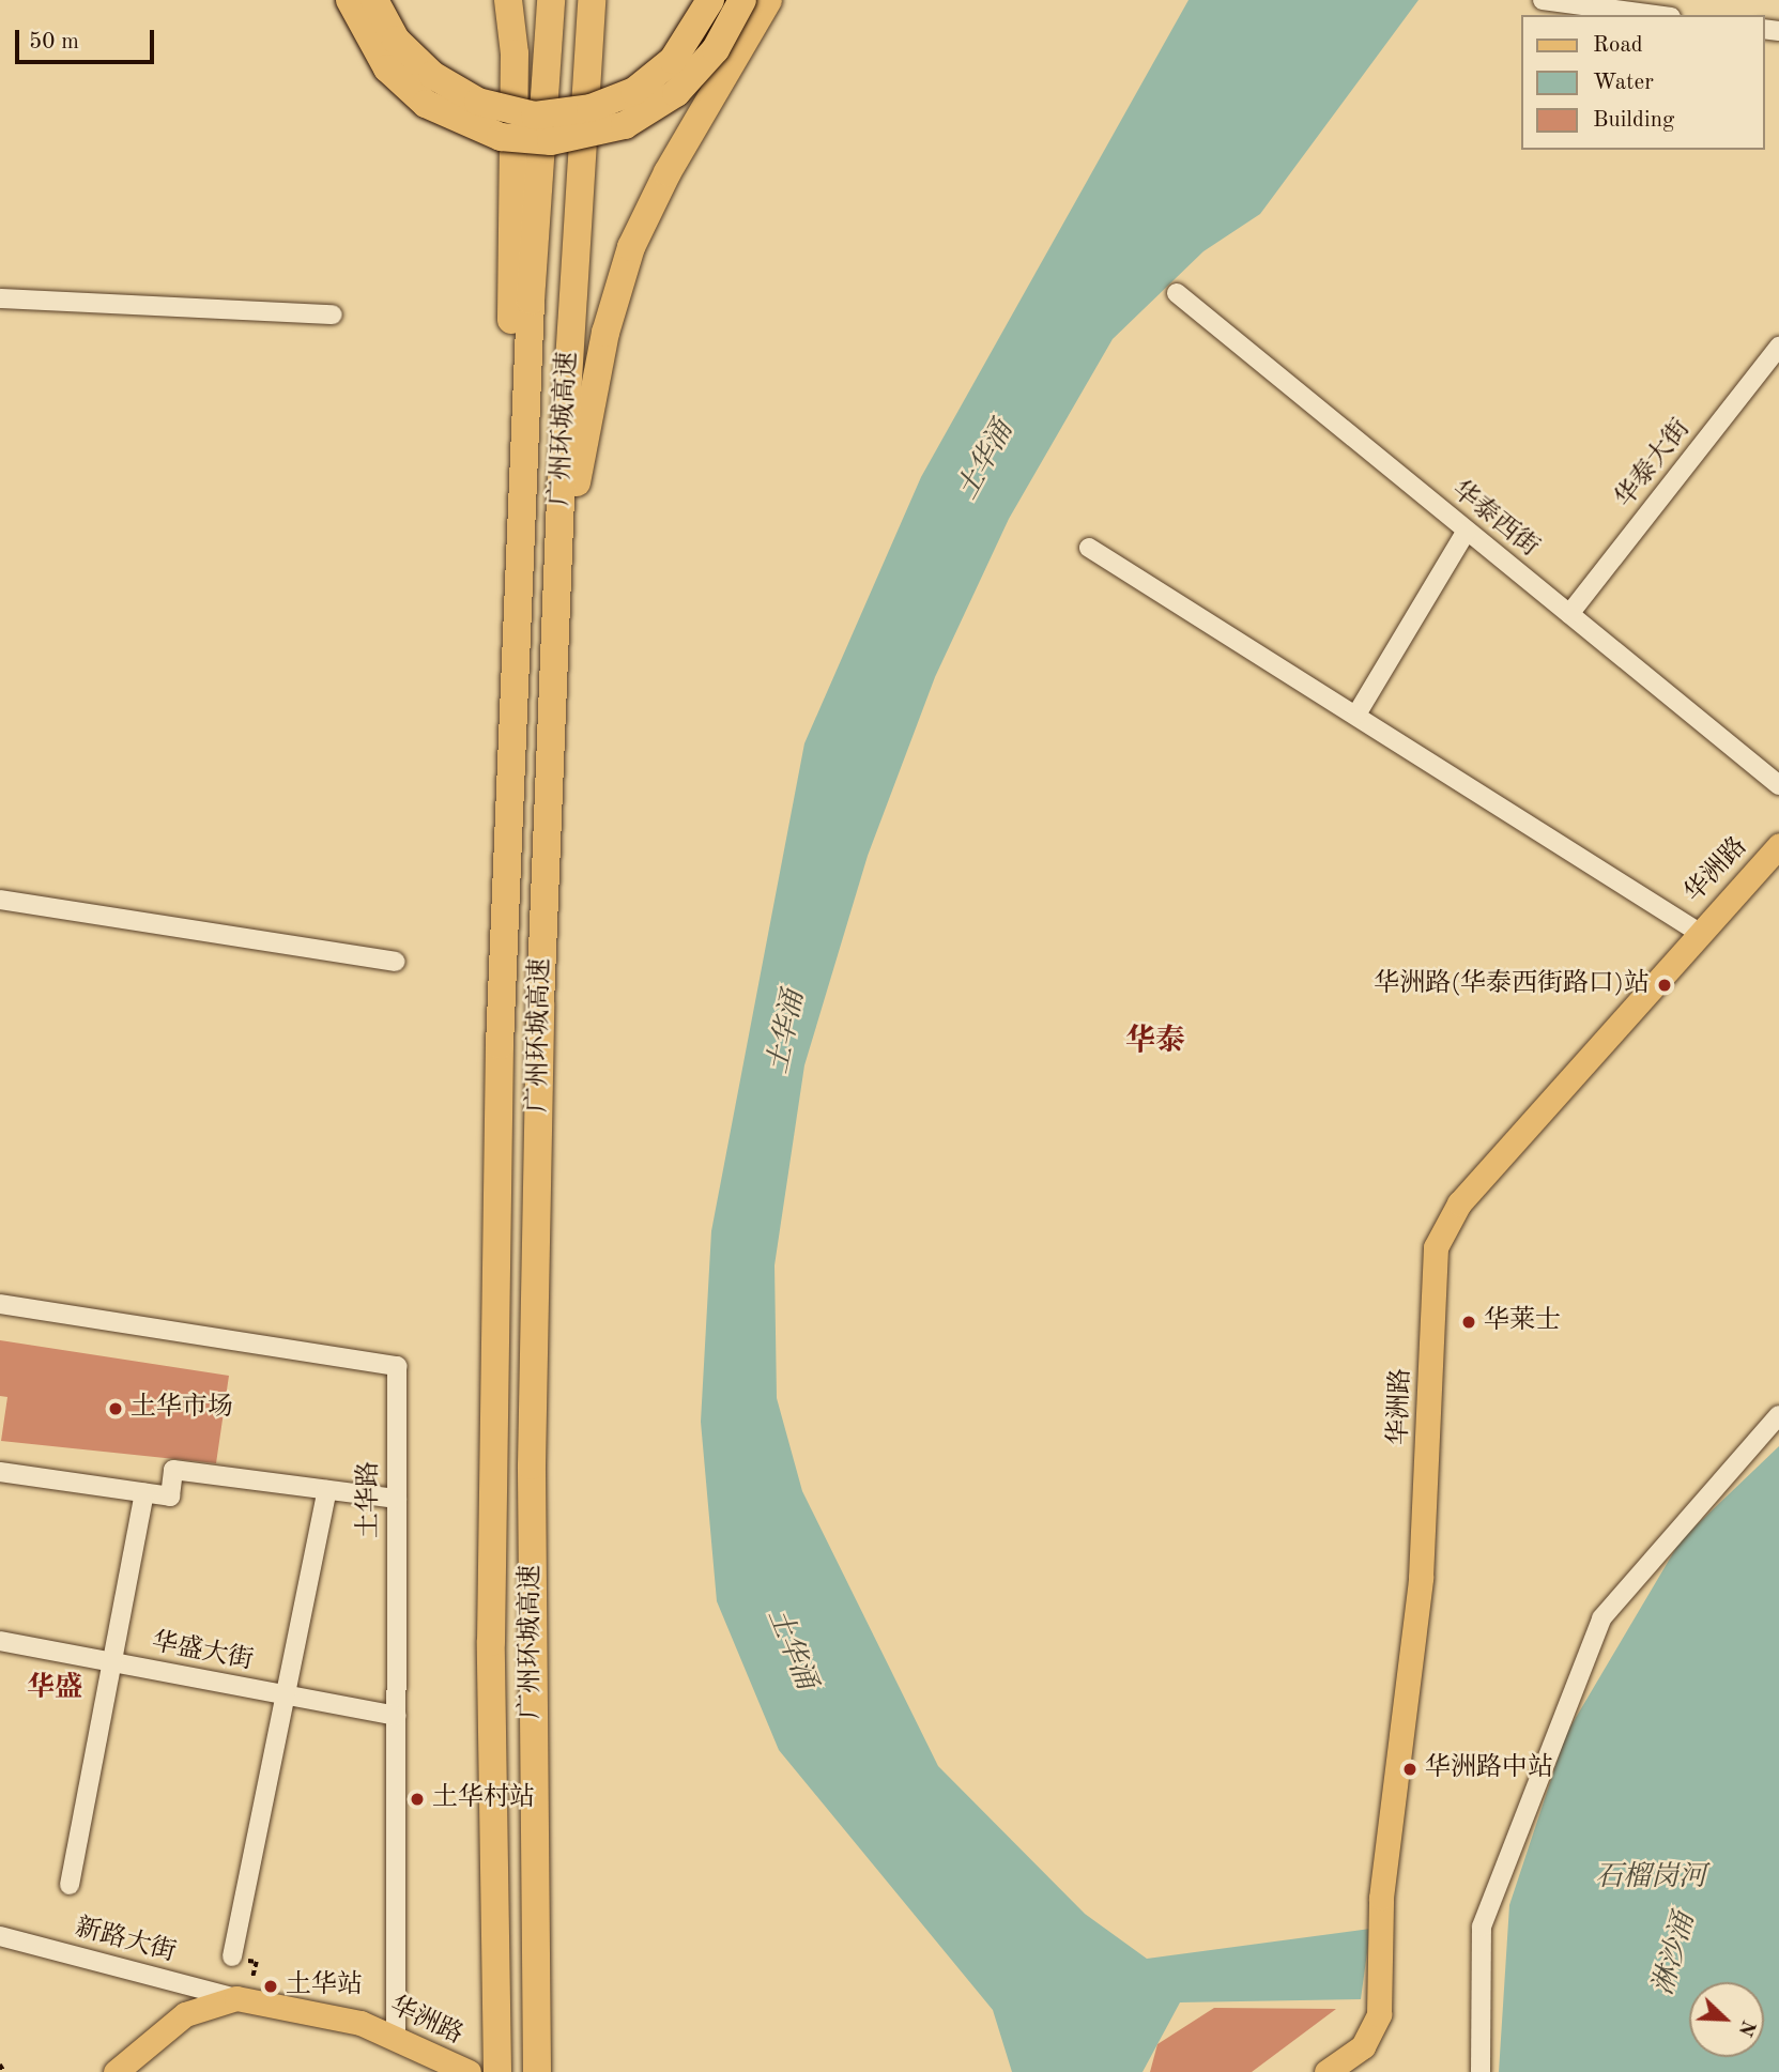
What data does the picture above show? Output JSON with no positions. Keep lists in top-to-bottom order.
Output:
{
  "streets": {
    "highway": ["广州环城高速"],
    "main road": ["华洲路"],
    "street": [
      "华泰大街",
      "华泰西街",
      "土华路",
      "华盛大街",
      "新路大街"
    ]
  },
  "crossings": [
    ["华泰大街", "华泰西街"],
    ["华洲路", "土华路"],
    ["华洲路", "新路大街"],
    ["土华路", "华盛大街"]
  ],
  "districts": ["华泰", "华盛"],
  "water": ["土华涌", "石榴岗河", "淋沙涌"],
  "places": [
    "华洲路(华泰西街路口)站",
    "华莱士",
    "土华市场",
    "华洲路中站",
    "土华村站",
    "土华站"
  ],
  "legend": ["Road", "Water", "Building"],
  "scale_bar": "50 m",
  "north": "bottom right"
}
